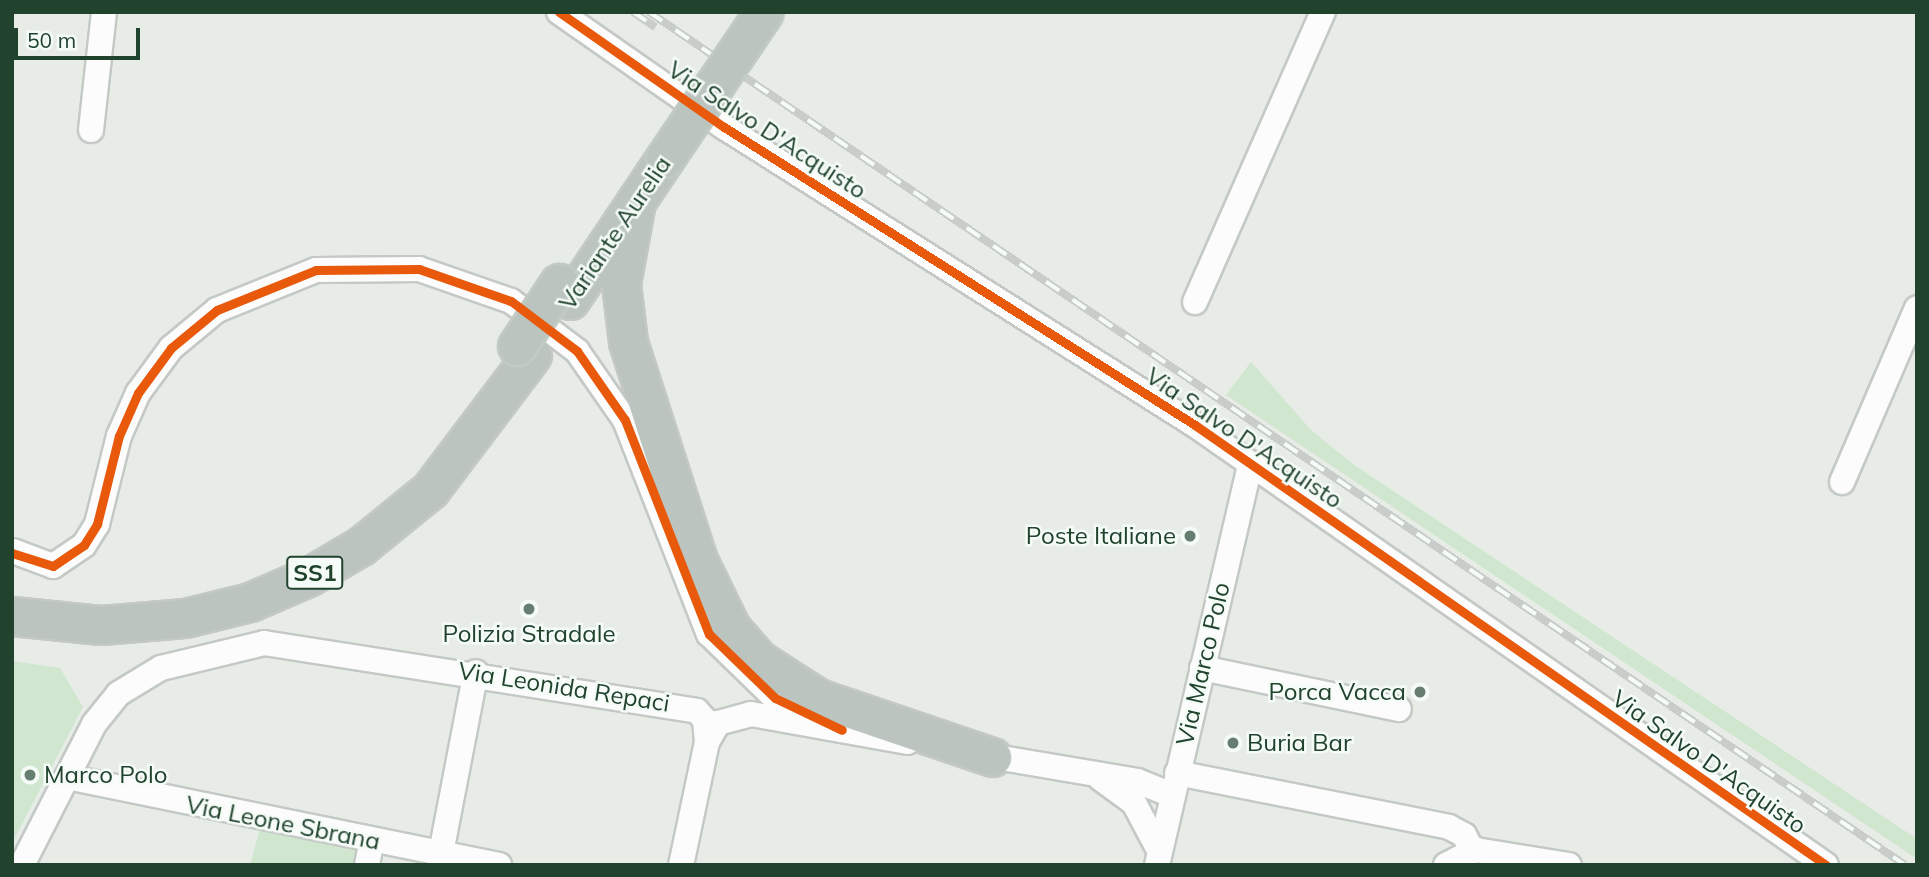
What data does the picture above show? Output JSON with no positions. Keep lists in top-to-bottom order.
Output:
{
  "streets": {
    "highway": ["Variante Aurelia", "SS1"],
    "street": [
      "Via Salvo D'Acquisto",
      "Via Marco Polo",
      "Via Leonida Repaci",
      "Via Leone Sbrana"
    ]
  },
  "crossings": [
    ["Via Salvo D'Acquisto", "Via Marco Polo"],
    ["Via Leonida Repaci", "Via Leone Sbrana"]
  ],
  "places": [
    "Poste Italiane",
    "Polizia Stradale",
    "Porca Vacca",
    "Buria Bar",
    "Marco Polo"
  ],
  "scale_bar": "50 m"
}
